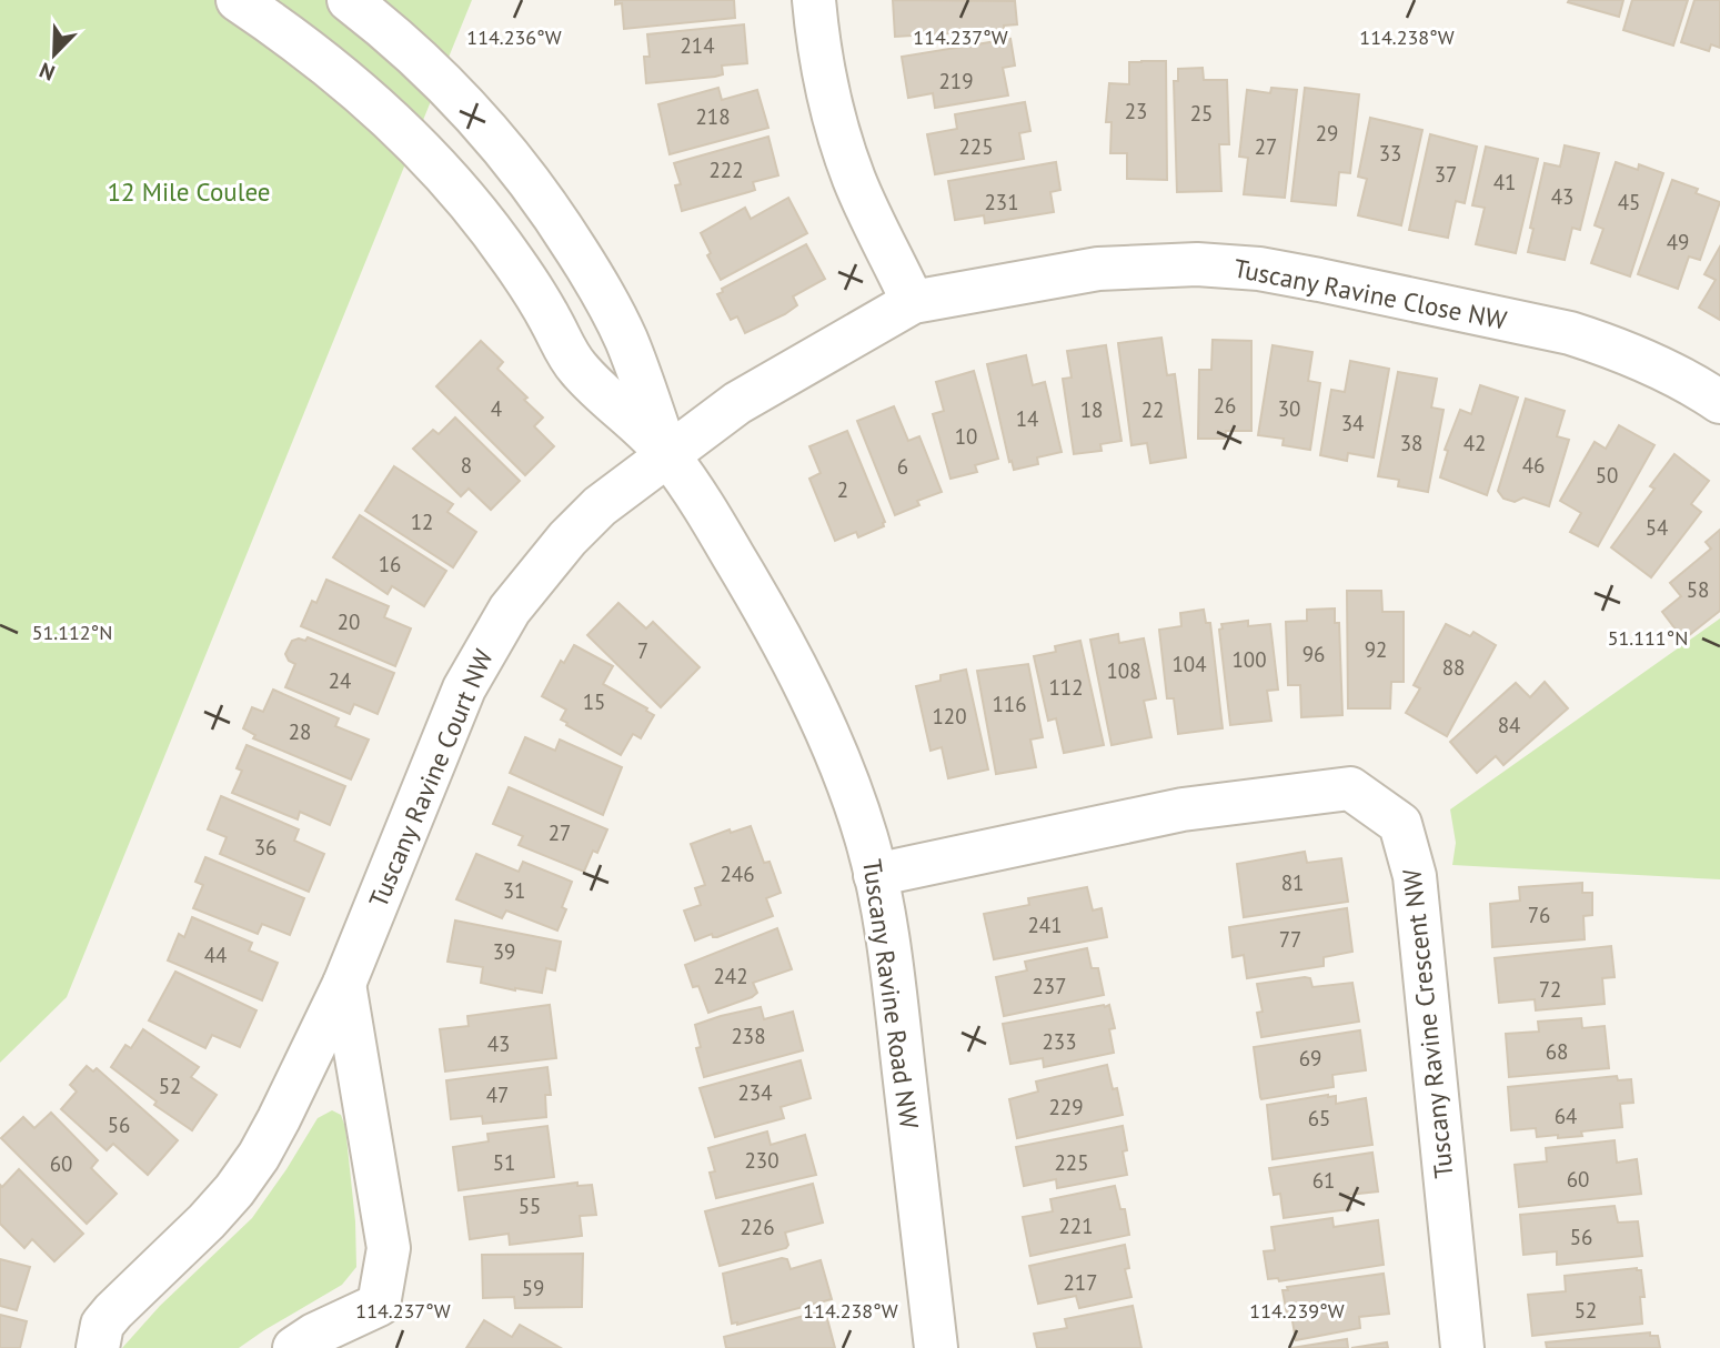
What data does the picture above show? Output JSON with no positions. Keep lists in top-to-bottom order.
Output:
{
  "streets": {
    "street": [
      "Tuscany Ravine Close NW",
      "Tuscany Ravine Court NW",
      "Tuscany Ravine Road NW",
      "Tuscany Ravine Crescent NW"
    ]
  },
  "crossings": [
    ["Tuscany Ravine Close NW", "Tuscany Ravine Court NW"],
    ["Tuscany Ravine Close NW", "Tuscany Ravine Road NW"],
    ["Tuscany Ravine Court NW", "Tuscany Ravine Road NW"],
    ["Tuscany Ravine Road NW", "Tuscany Ravine Crescent NW"]
  ],
  "parks": ["12 Mile Coulee"],
  "house_numbers": [
    "214",
    "219",
    "23",
    "25",
    "218",
    "29",
    "225",
    "27",
    "33",
    "222",
    "37",
    "41",
    "43",
    "231",
    "45",
    "49",
    "26",
    "4",
    "30",
    "18",
    "22",
    "14",
    "34",
    "10",
    "38",
    "42",
    "8",
    "46",
    "6",
    "50",
    "2",
    "12",
    "54",
    "16",
    "58",
    "20",
    "92",
    "7",
    "96",
    "100",
    "104",
    "88",
    "108",
    "24",
    "112",
    "15",
    "116",
    "120",
    "84",
    "28",
    "27",
    "36",
    "246",
    "81",
    "31",
    "76",
    "241",
    "77",
    "39",
    "44",
    "242",
    "237",
    "72",
    "238",
    "233",
    "43",
    "68",
    "69",
    "52",
    "234",
    "47",
    "229",
    "64",
    "65",
    "56",
    "230",
    "51",
    "225",
    "60",
    "60",
    "61",
    "55",
    "221",
    "226",
    "56",
    "217",
    "59",
    "52"
  ],
  "north": "bottom left",
  "coordinates": [
    "114.236°W",
    "114.237°W",
    "114.238°W",
    "51.112°N",
    "51.111°N",
    "114.239°W"
  ]
}
